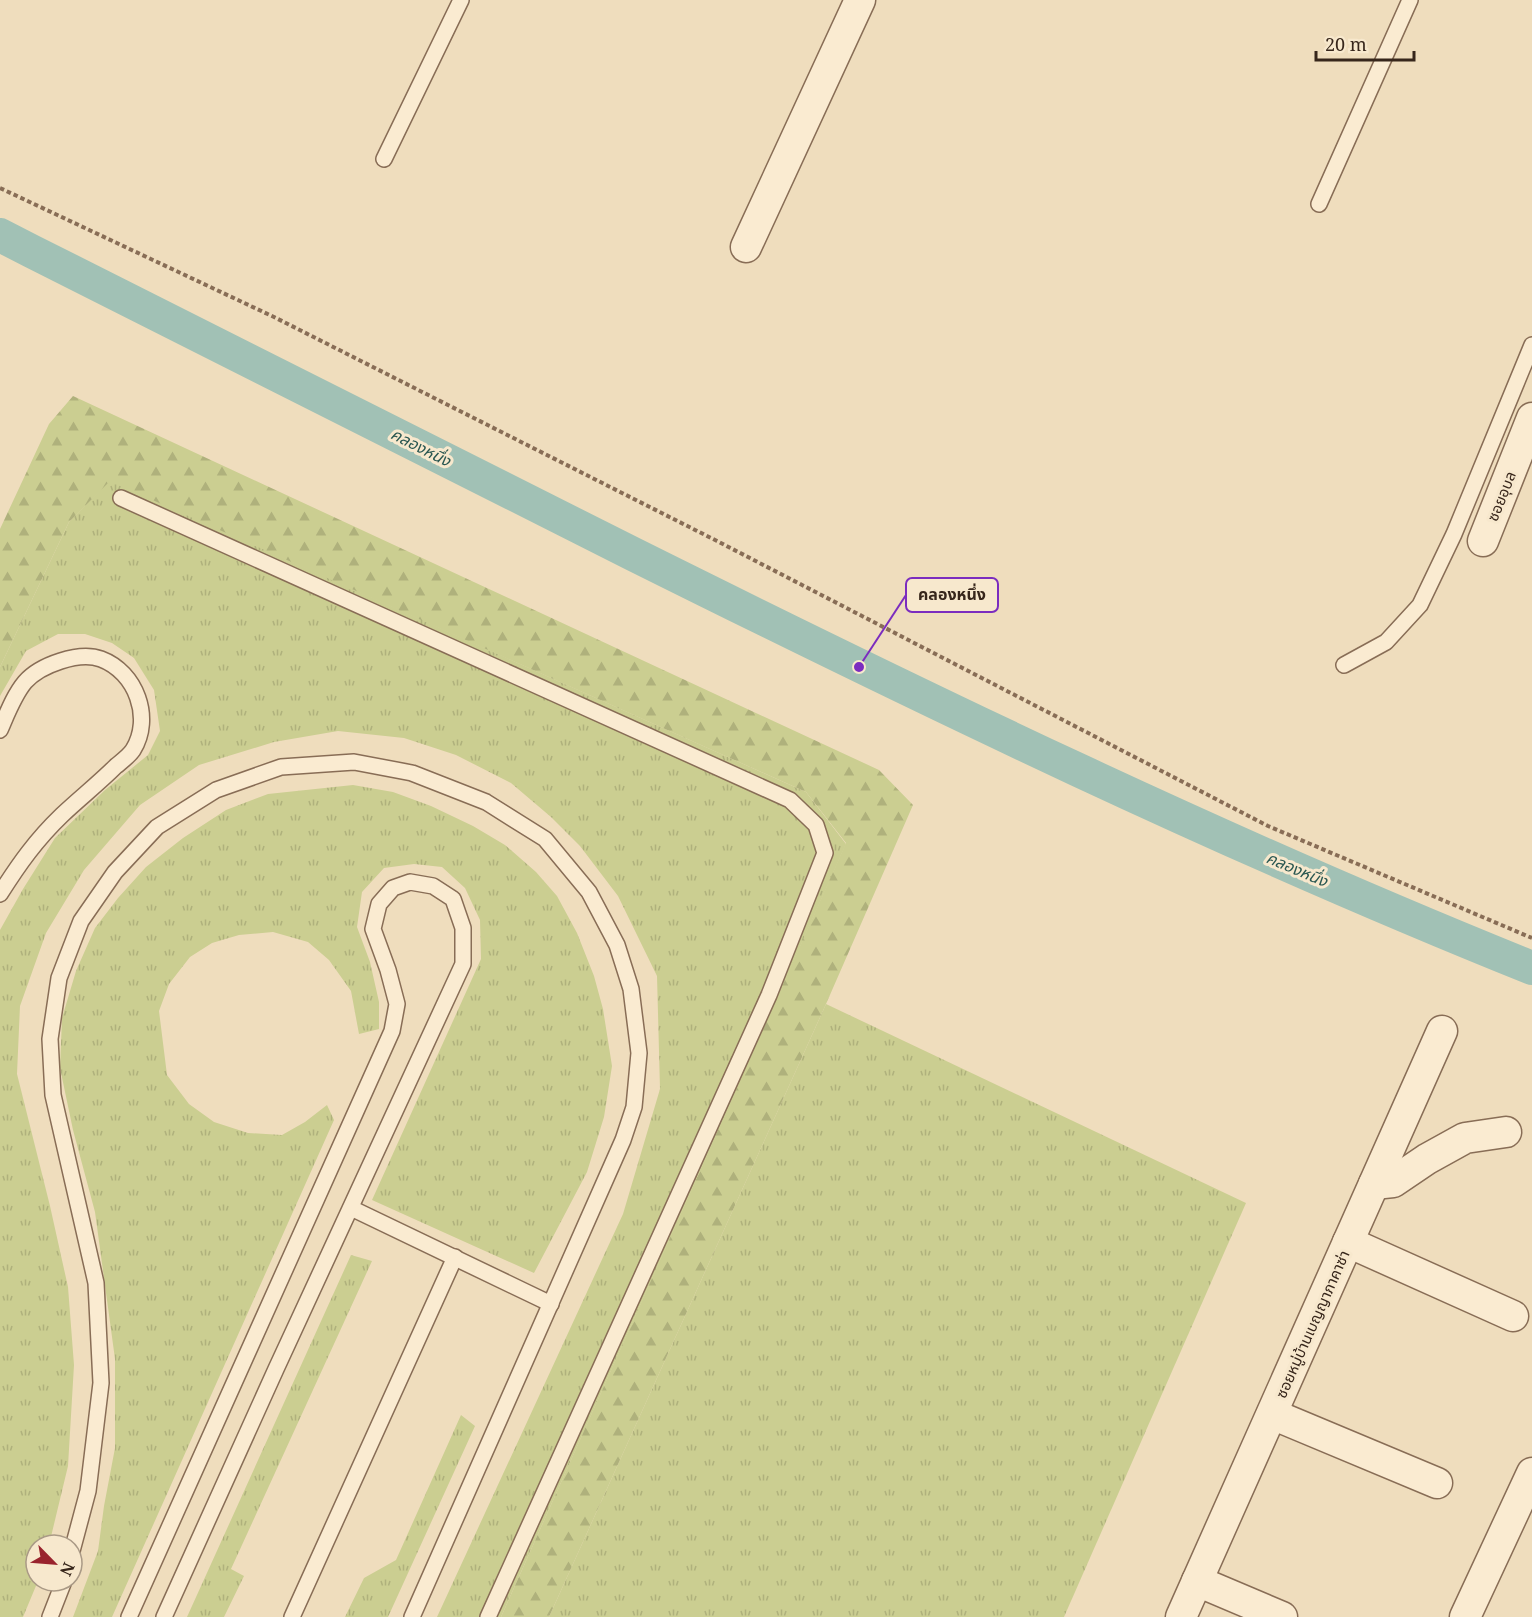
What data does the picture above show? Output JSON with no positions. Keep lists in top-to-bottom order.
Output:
{
  "streets": {
    "street": ["ซอยอุบล", "ซอยหมู่บ้านเบญญาภาคาซ่า"]
  },
  "water": ["คลองหนึ่ง"],
  "places": ["คลองหนึ่ง"],
  "scale_bar": "20 m",
  "north": "bottom right"
}
